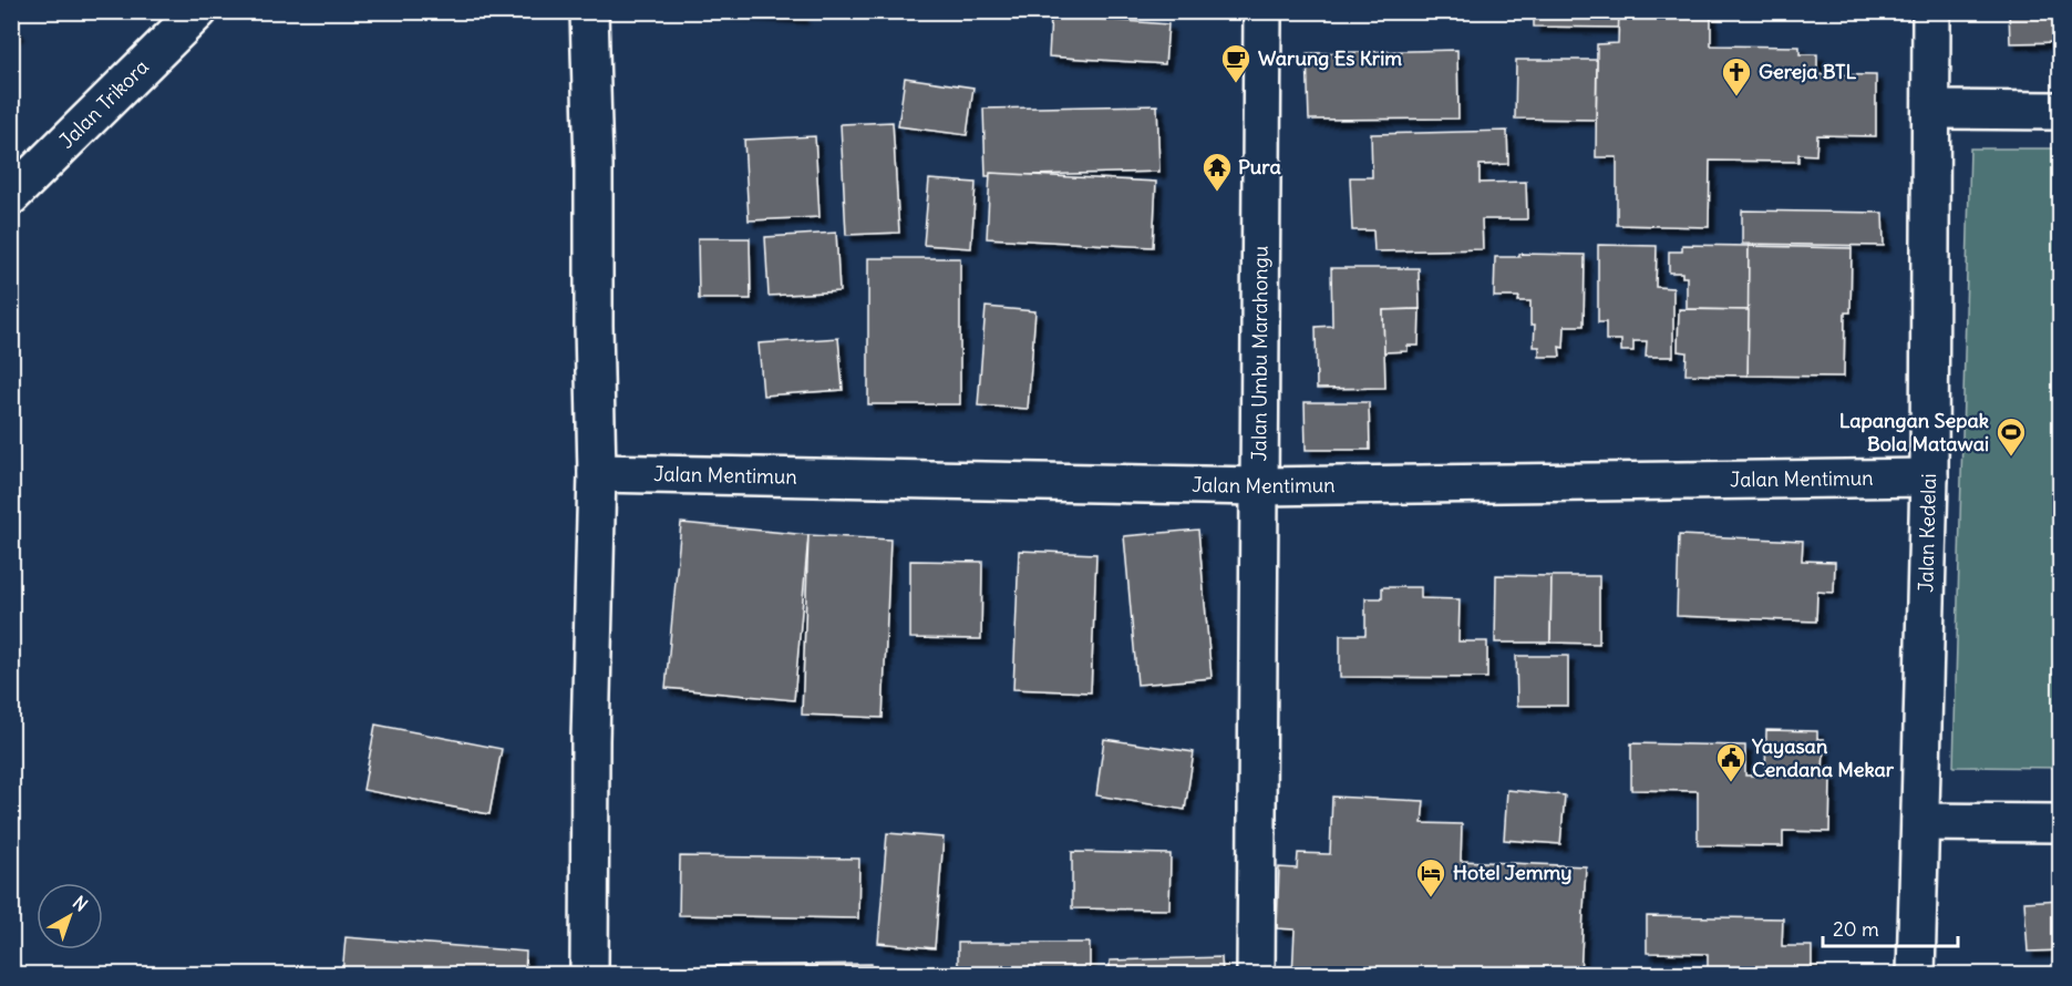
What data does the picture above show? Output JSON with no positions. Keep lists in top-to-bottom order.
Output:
{
  "streets": {
    "street": [
      "Jalan Trikora",
      "Jalan Umbu Marahongu",
      "Jalan Mentimun",
      "Jalan Kedelai"
    ]
  },
  "crossings": [
    ["Jalan Umbu Marahongu", "Jalan Mentimun"],
    ["Jalan Mentimun", "Jalan Kedelai"]
  ],
  "places": {
    "cafe": ["Warung Es Krim"],
    "church": ["Gereja BTL"],
    "temple": ["Pura"],
    "sports": ["Lapangan Sepak Bola Matawai"],
    "public building": ["Yayasan Cendana Mekar"],
    "hotel": ["Hotel Jemmy"]
  },
  "scale_bar": "20 m",
  "north": "top right"
}
